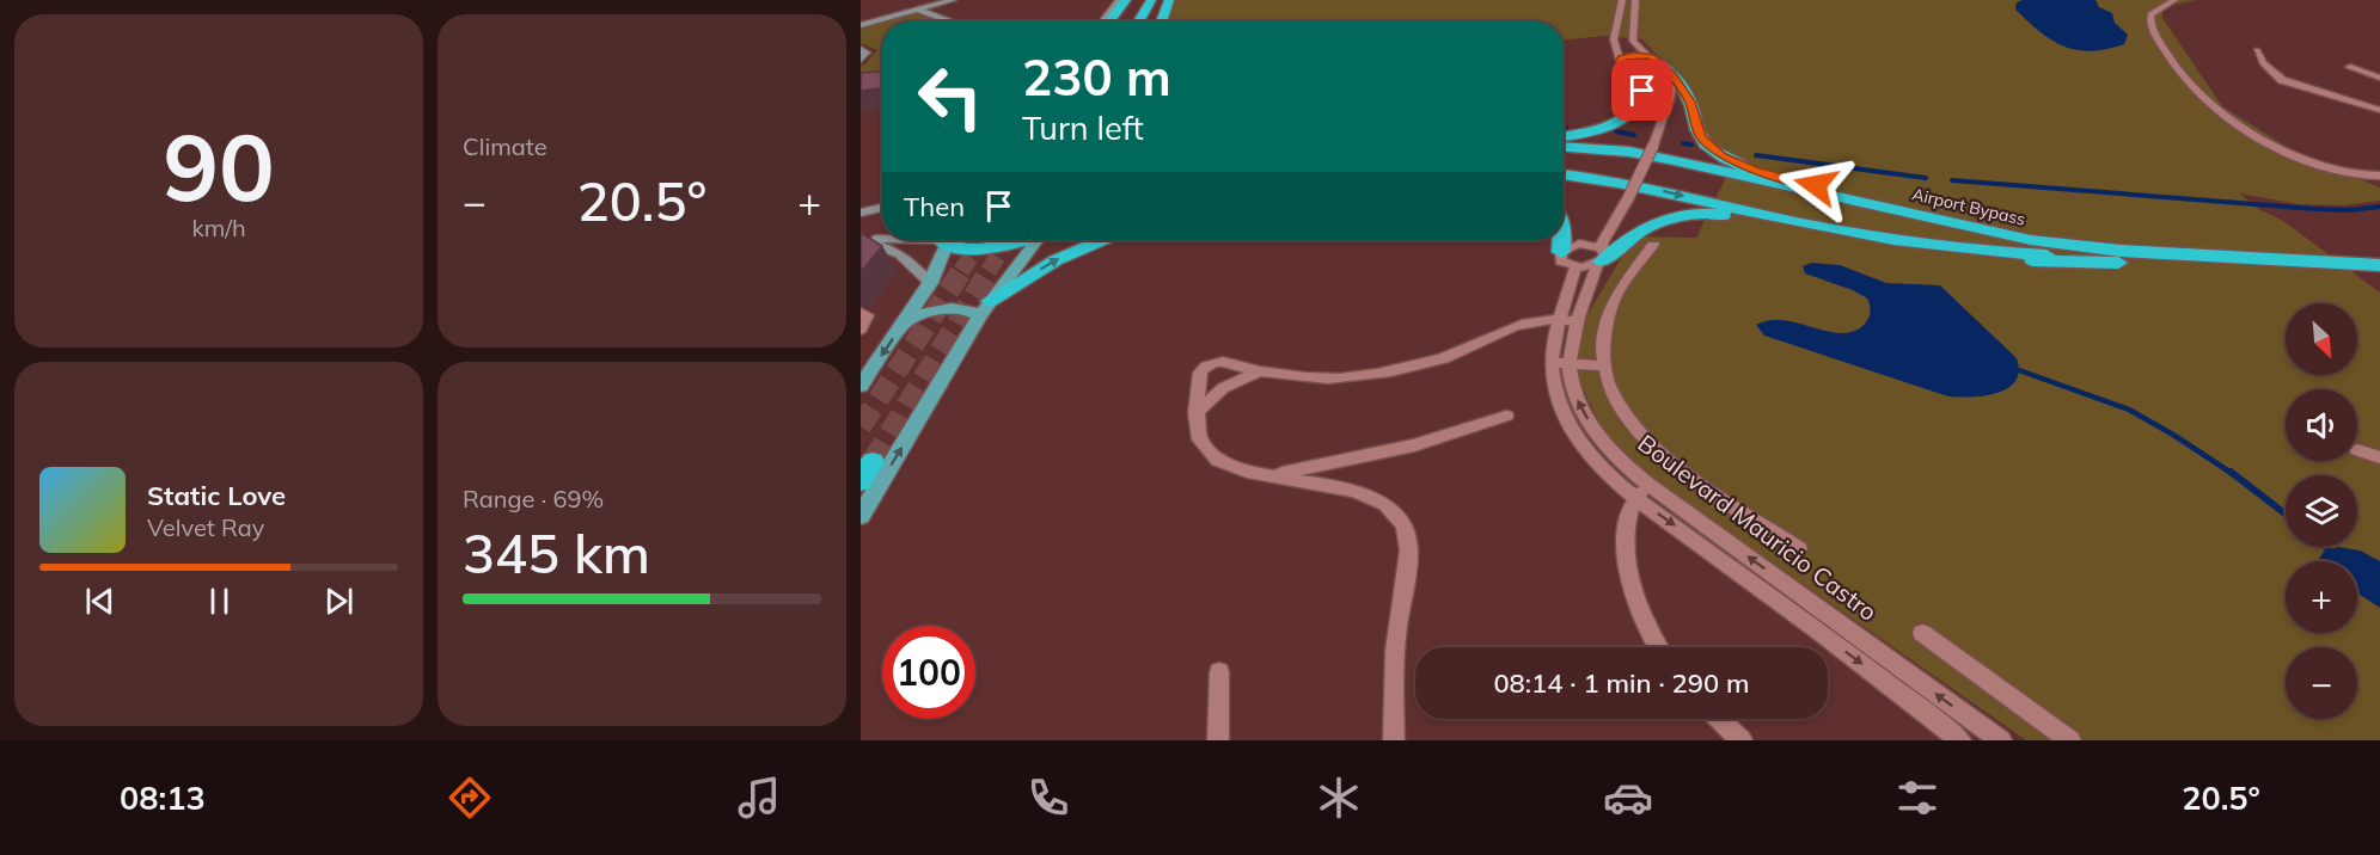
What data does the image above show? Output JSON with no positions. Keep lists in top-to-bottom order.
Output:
{
  "streets": {
    "highway": ["Airport Bypass"],
    "street": ["Boulevard Mauricio Castro"]
  },
  "north": "bottom right",
  "page": {
    "tile": [
      ["90", "km/h"],
      "Climate",
      ["Range · 69%", "345 km"]
    ],
    "turn": ["230 m", "Turn left"],
    "heat": ["−", "20.5°", "+"],
    "then": "Then",
    "map_buttons": ["+", "−"],
    "song": ["Static Love", "Velvet Ray"],
    "limit": "100",
    "trip": "08:14 · 1 min · 290 m",
    "tabs": ["08:13", "20.5°"]
  }
}
